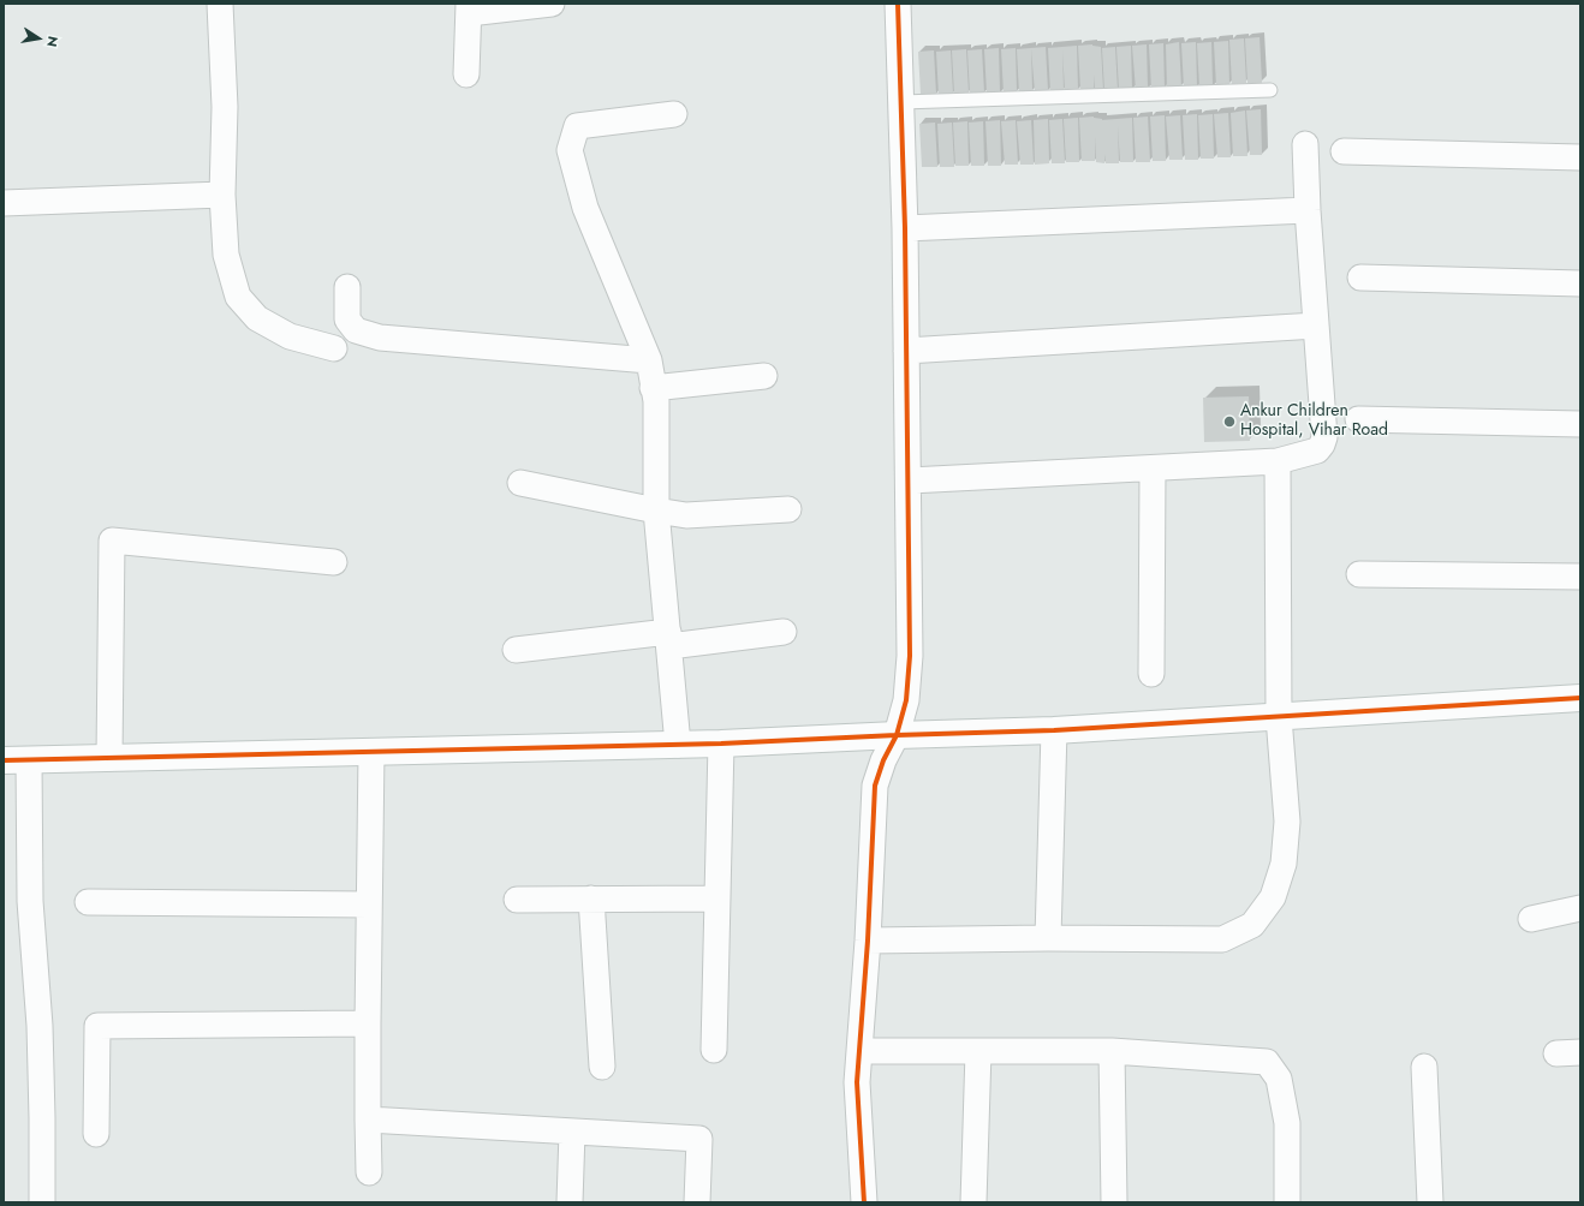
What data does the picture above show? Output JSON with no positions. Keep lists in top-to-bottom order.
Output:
{
  "places": ["Ankur Children Hospital, Vihar Road"],
  "north": "right"
}
